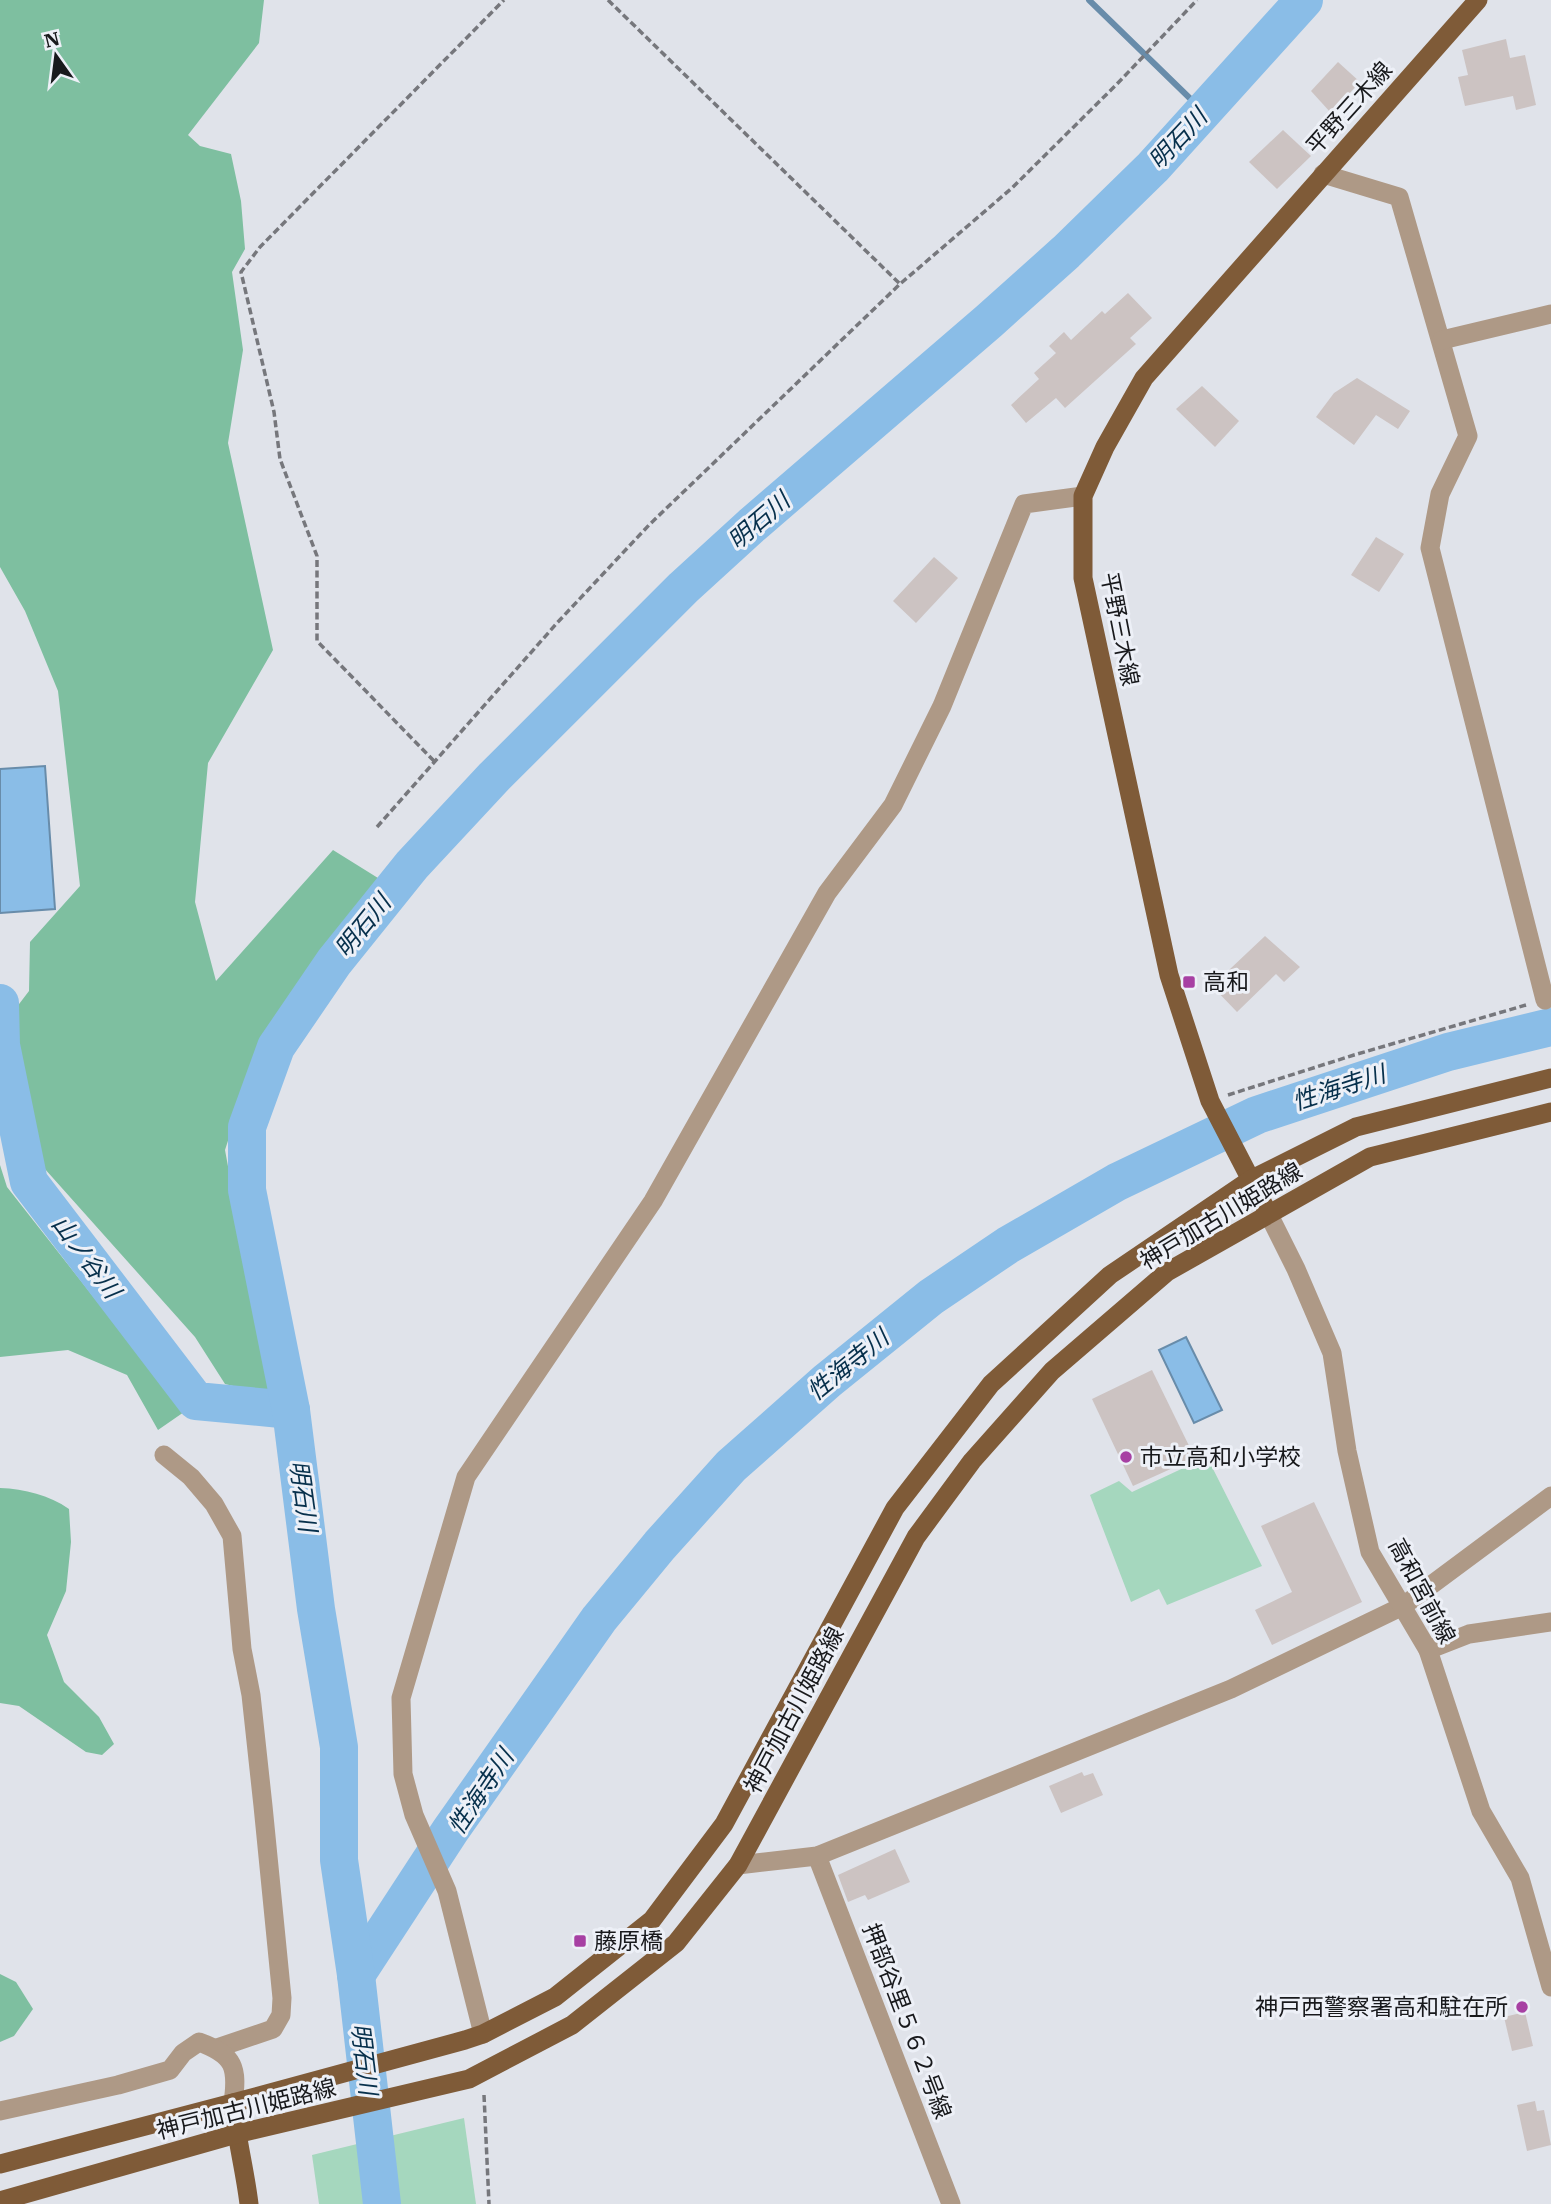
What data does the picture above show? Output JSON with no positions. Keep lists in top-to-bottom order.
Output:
{
  "streets": {
    "main road": ["平野三木線", "神戸加古川姫路線"],
    "street": ["高和宮前線", "押部谷里５６２号線"]
  },
  "crossings": [
    ["平野三木線", "神戸加古川姫路線"],
    ["平野三木線", "高和宮前線"],
    ["神戸加古川姫路線", "高和宮前線"]
  ],
  "water": ["明石川", "性海寺川", "山ノ谷川"],
  "places": {
    "transit": ["高和", "藤原橋"],
    "other": ["市立高和小学校", "神戸西警察署高和駐在所"]
  },
  "north": "top"
}
